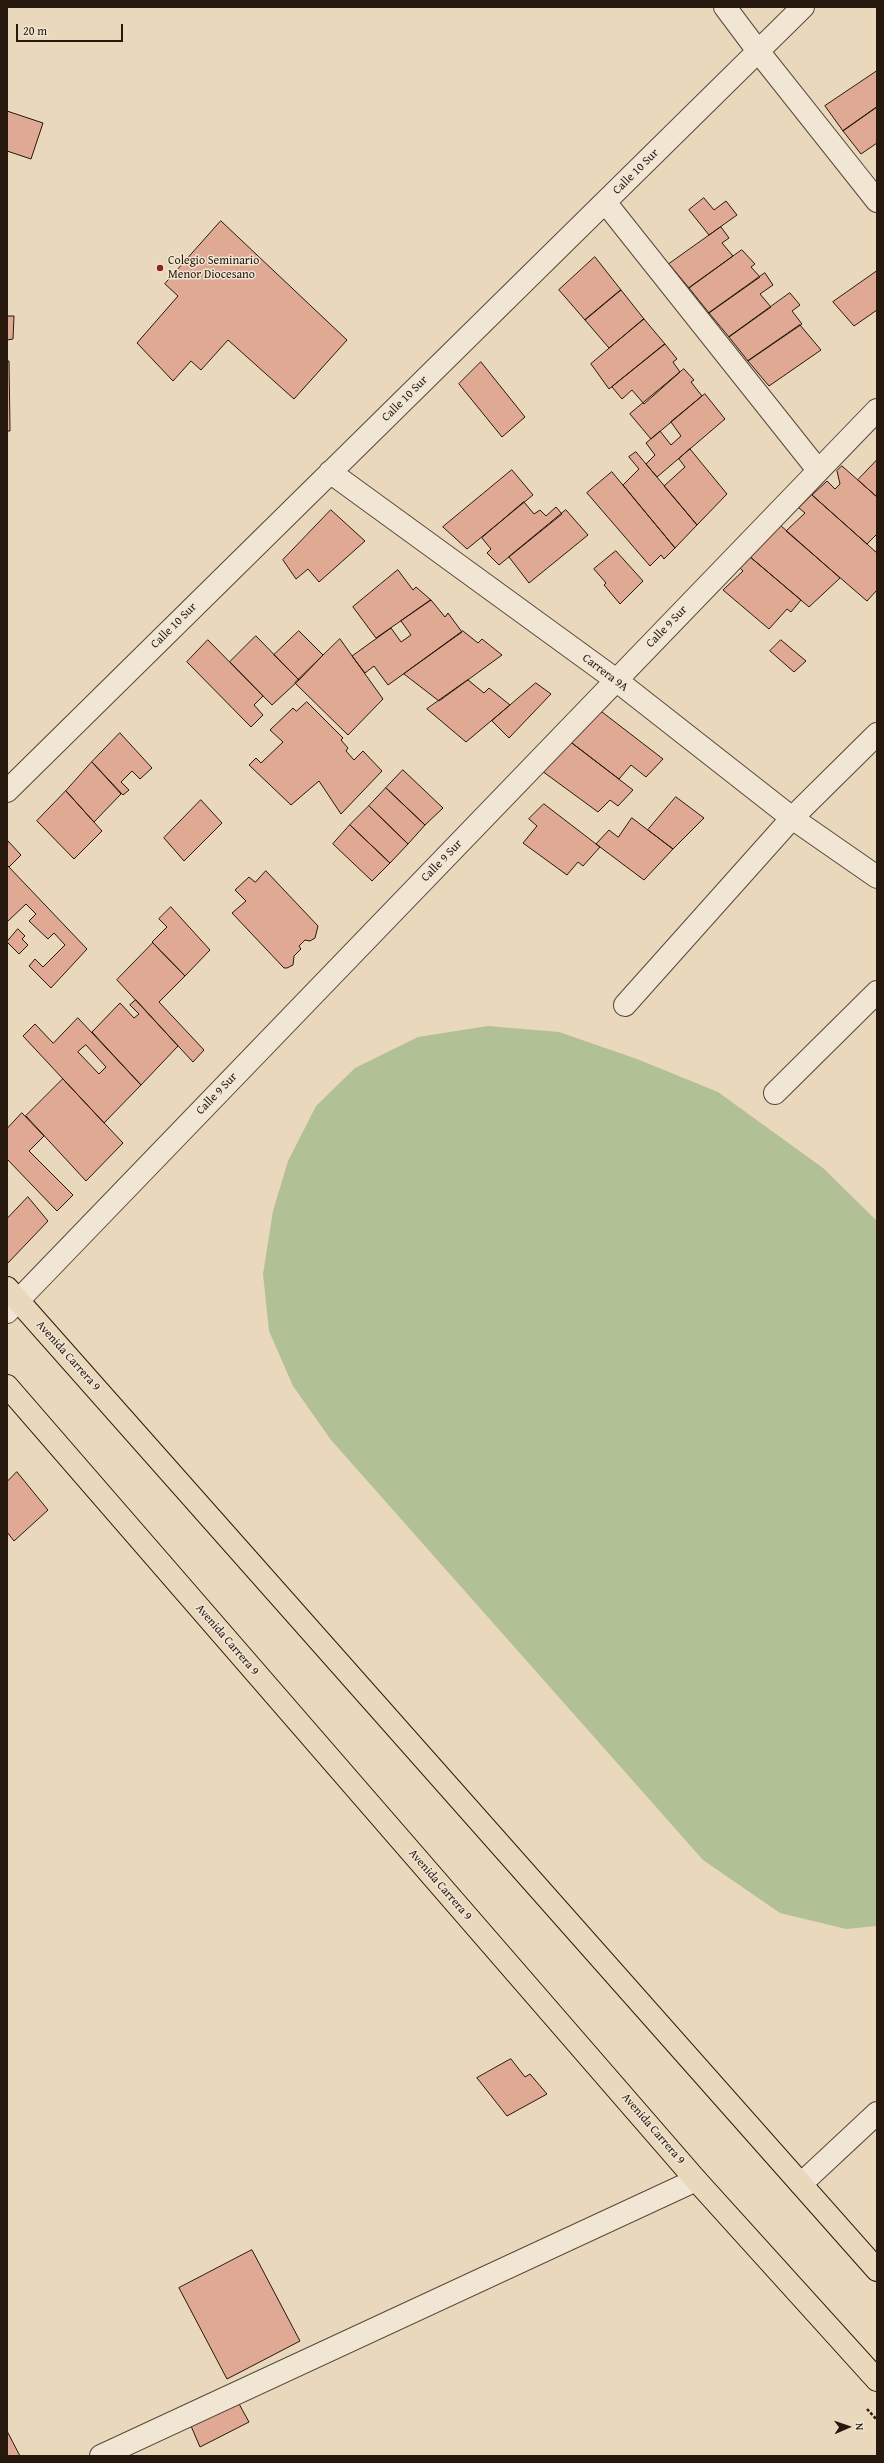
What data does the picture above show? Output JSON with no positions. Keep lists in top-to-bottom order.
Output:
{
  "streets": {
    "main road": ["Avenida Carrera 9"],
    "street": ["Calle 10 Sur", "Calle 9 Sur", "Carrera 9A"]
  },
  "crossings": [
    ["Calle 10 Sur", "Carrera 9A"],
    ["Calle 9 Sur", "Carrera 9A"],
    ["Calle 9 Sur", "Avenida Carrera 9"]
  ],
  "places": ["Colegio Seminario Menor Diocesano"],
  "scale_bar": "20 m",
  "north": "right"
}
